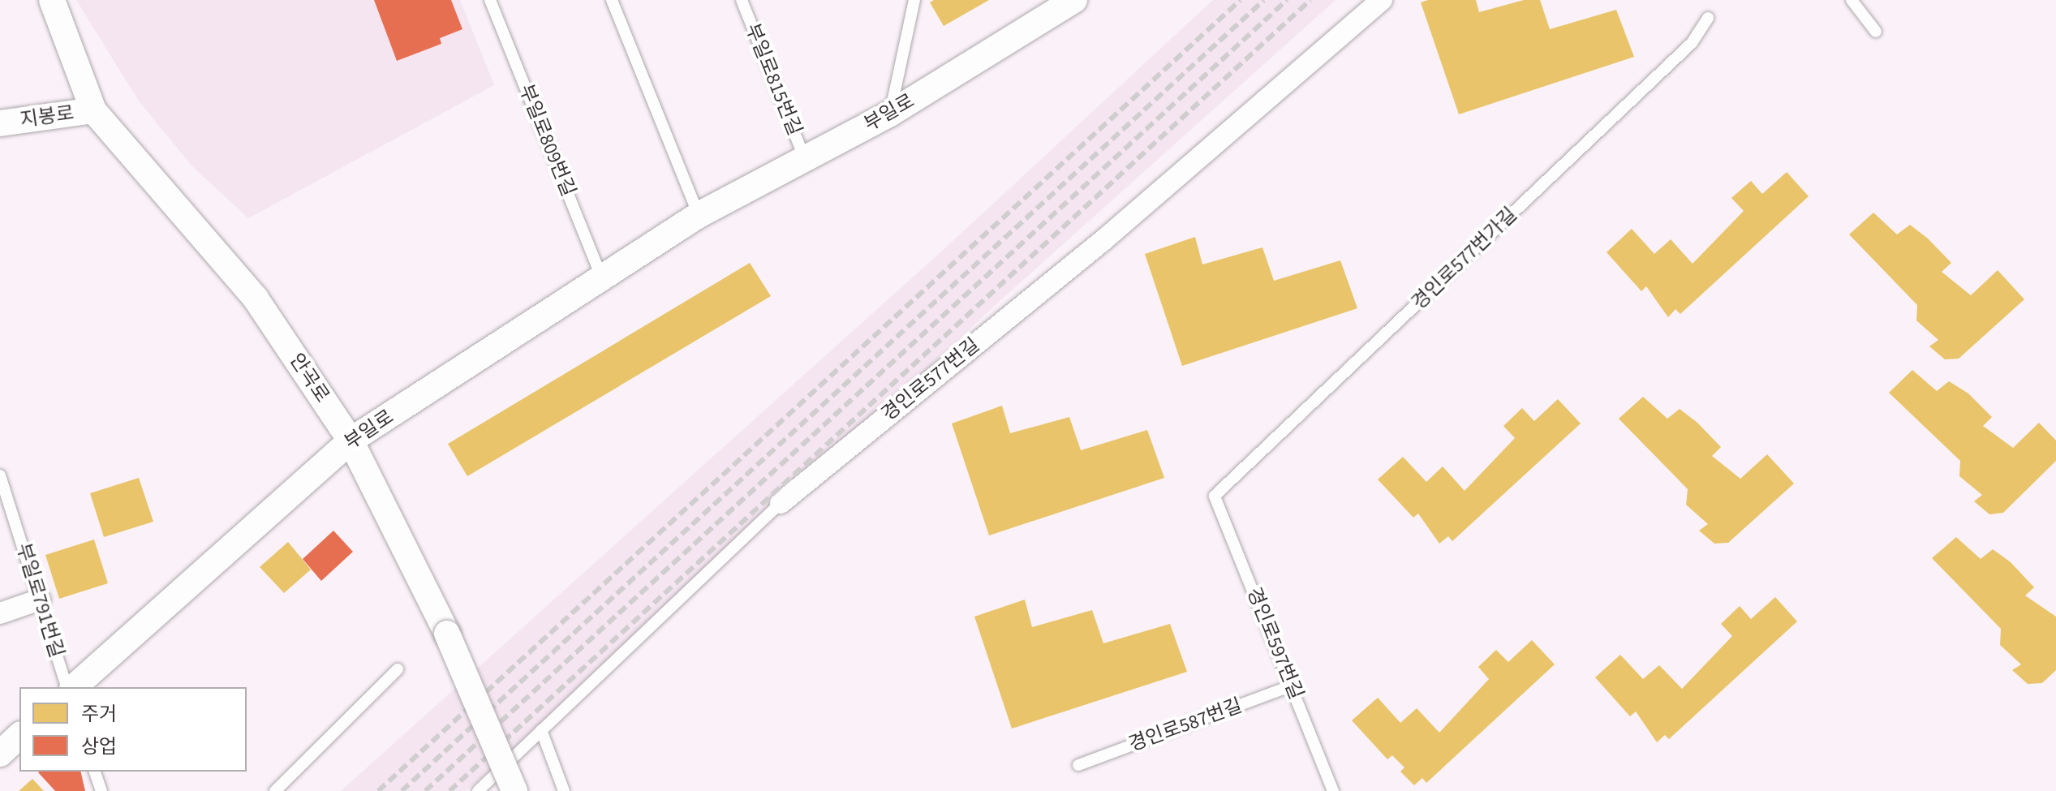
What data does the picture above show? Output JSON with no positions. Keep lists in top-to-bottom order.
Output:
{
  "streets": {
    "street": [
      "부일로",
      "지봉로",
      "안곡로",
      "경인로577번길"
    ],
    "lane": [
      "부일로815번길",
      "부일로809번길",
      "경인로577번가길",
      "부일로791번길",
      "경인로597번길",
      "경인로587번길"
    ]
  },
  "crossings": [
    ["부일로815번길", "부일로"],
    ["부일로", "부일로809번길"],
    ["부일로", "안곡로"],
    ["지봉로", "안곡로"],
    ["경인로577번가길", "경인로597번길"],
    ["경인로597번길", "경인로587번길"]
  ],
  "legend": ["주거", "상업"]
}
